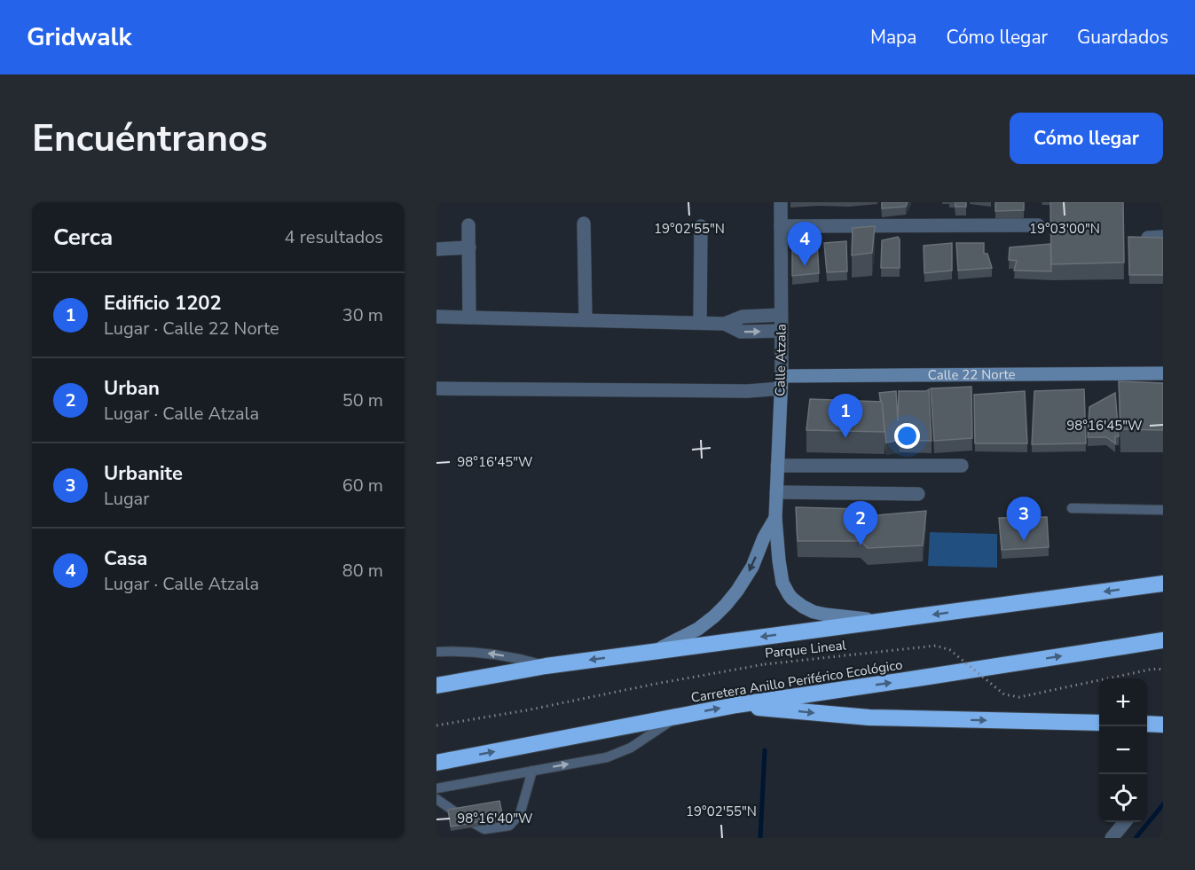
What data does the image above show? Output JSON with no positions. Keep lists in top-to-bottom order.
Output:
{
  "streets": {
    "highway": ["Carretera Anillo Periférico Ecológico"],
    "street": ["Calle Atzala", "Calle 22 Norte"],
    "path": ["Parque Lineal"]
  },
  "crossings": [
    ["Calle Atzala", "Calle 22 Norte"]
  ],
  "page": {
    "header": "Gridwalk",
    "nav": ["Mapa", "Cómo llegar", "Guardados"],
    "buttons": "Cómo llegar",
    "title": "Encuéntranos",
    "heading": ["Cerca", "4 resultados"],
    "pins": [
      "4",
      "1",
      "3",
      "2"
    ],
    "list": [
      {
        "mark": "1",
        "name": "Edificio 1202",
        "note": "Lugar · Calle 22 Norte",
        "value": "30 m"
      },
      {
        "mark": "2",
        "name": "Urban",
        "note": "Lugar · Calle Atzala",
        "value": "50 m"
      },
      {
        "mark": "3",
        "name": "Urbanite",
        "note": "Lugar",
        "value": "60 m"
      },
      {
        "mark": "4",
        "name": "Casa",
        "note": "Lugar · Calle Atzala",
        "value": "80 m"
      }
    ],
    "map_buttons": ["+", "−"]
  },
  "coordinates": [
    "19°02'55\"N",
    "19°03'00\"N",
    "98°16'45\"W",
    "98°16'40\"W"
  ]
}
